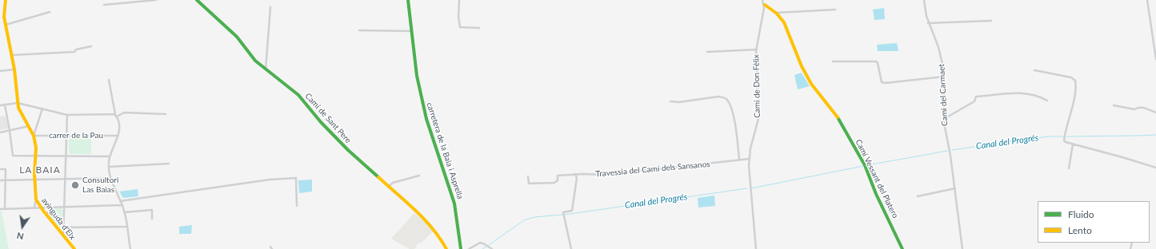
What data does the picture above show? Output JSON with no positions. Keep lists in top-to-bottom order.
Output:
{
  "streets": {
    "street": [
      "Camí de Don Fèlix",
      "Camí del Carmaet",
      "Camí de Sant Pere",
      "carrer de la Pau",
      "carretera de la Baia i Asprella",
      "Travessia del Camí dels Sansanos",
      "Camí Vessant del Platero",
      "avinguda d'Elx"
    ]
  },
  "crossings": [
    ["Camí de Don Fèlix", "Travessia del Camí dels Sansanos"],
    ["Camí de Don Fèlix", "Camí Vessant del Platero"],
    ["carrer de la Pau", "avinguda d'Elx"]
  ],
  "districts": ["LA BAIA"],
  "water": ["Canal del Progrés"],
  "places": ["Consultori Las Baias"],
  "legend": ["Fluido", "Lento"],
  "north": "bottom"
}
